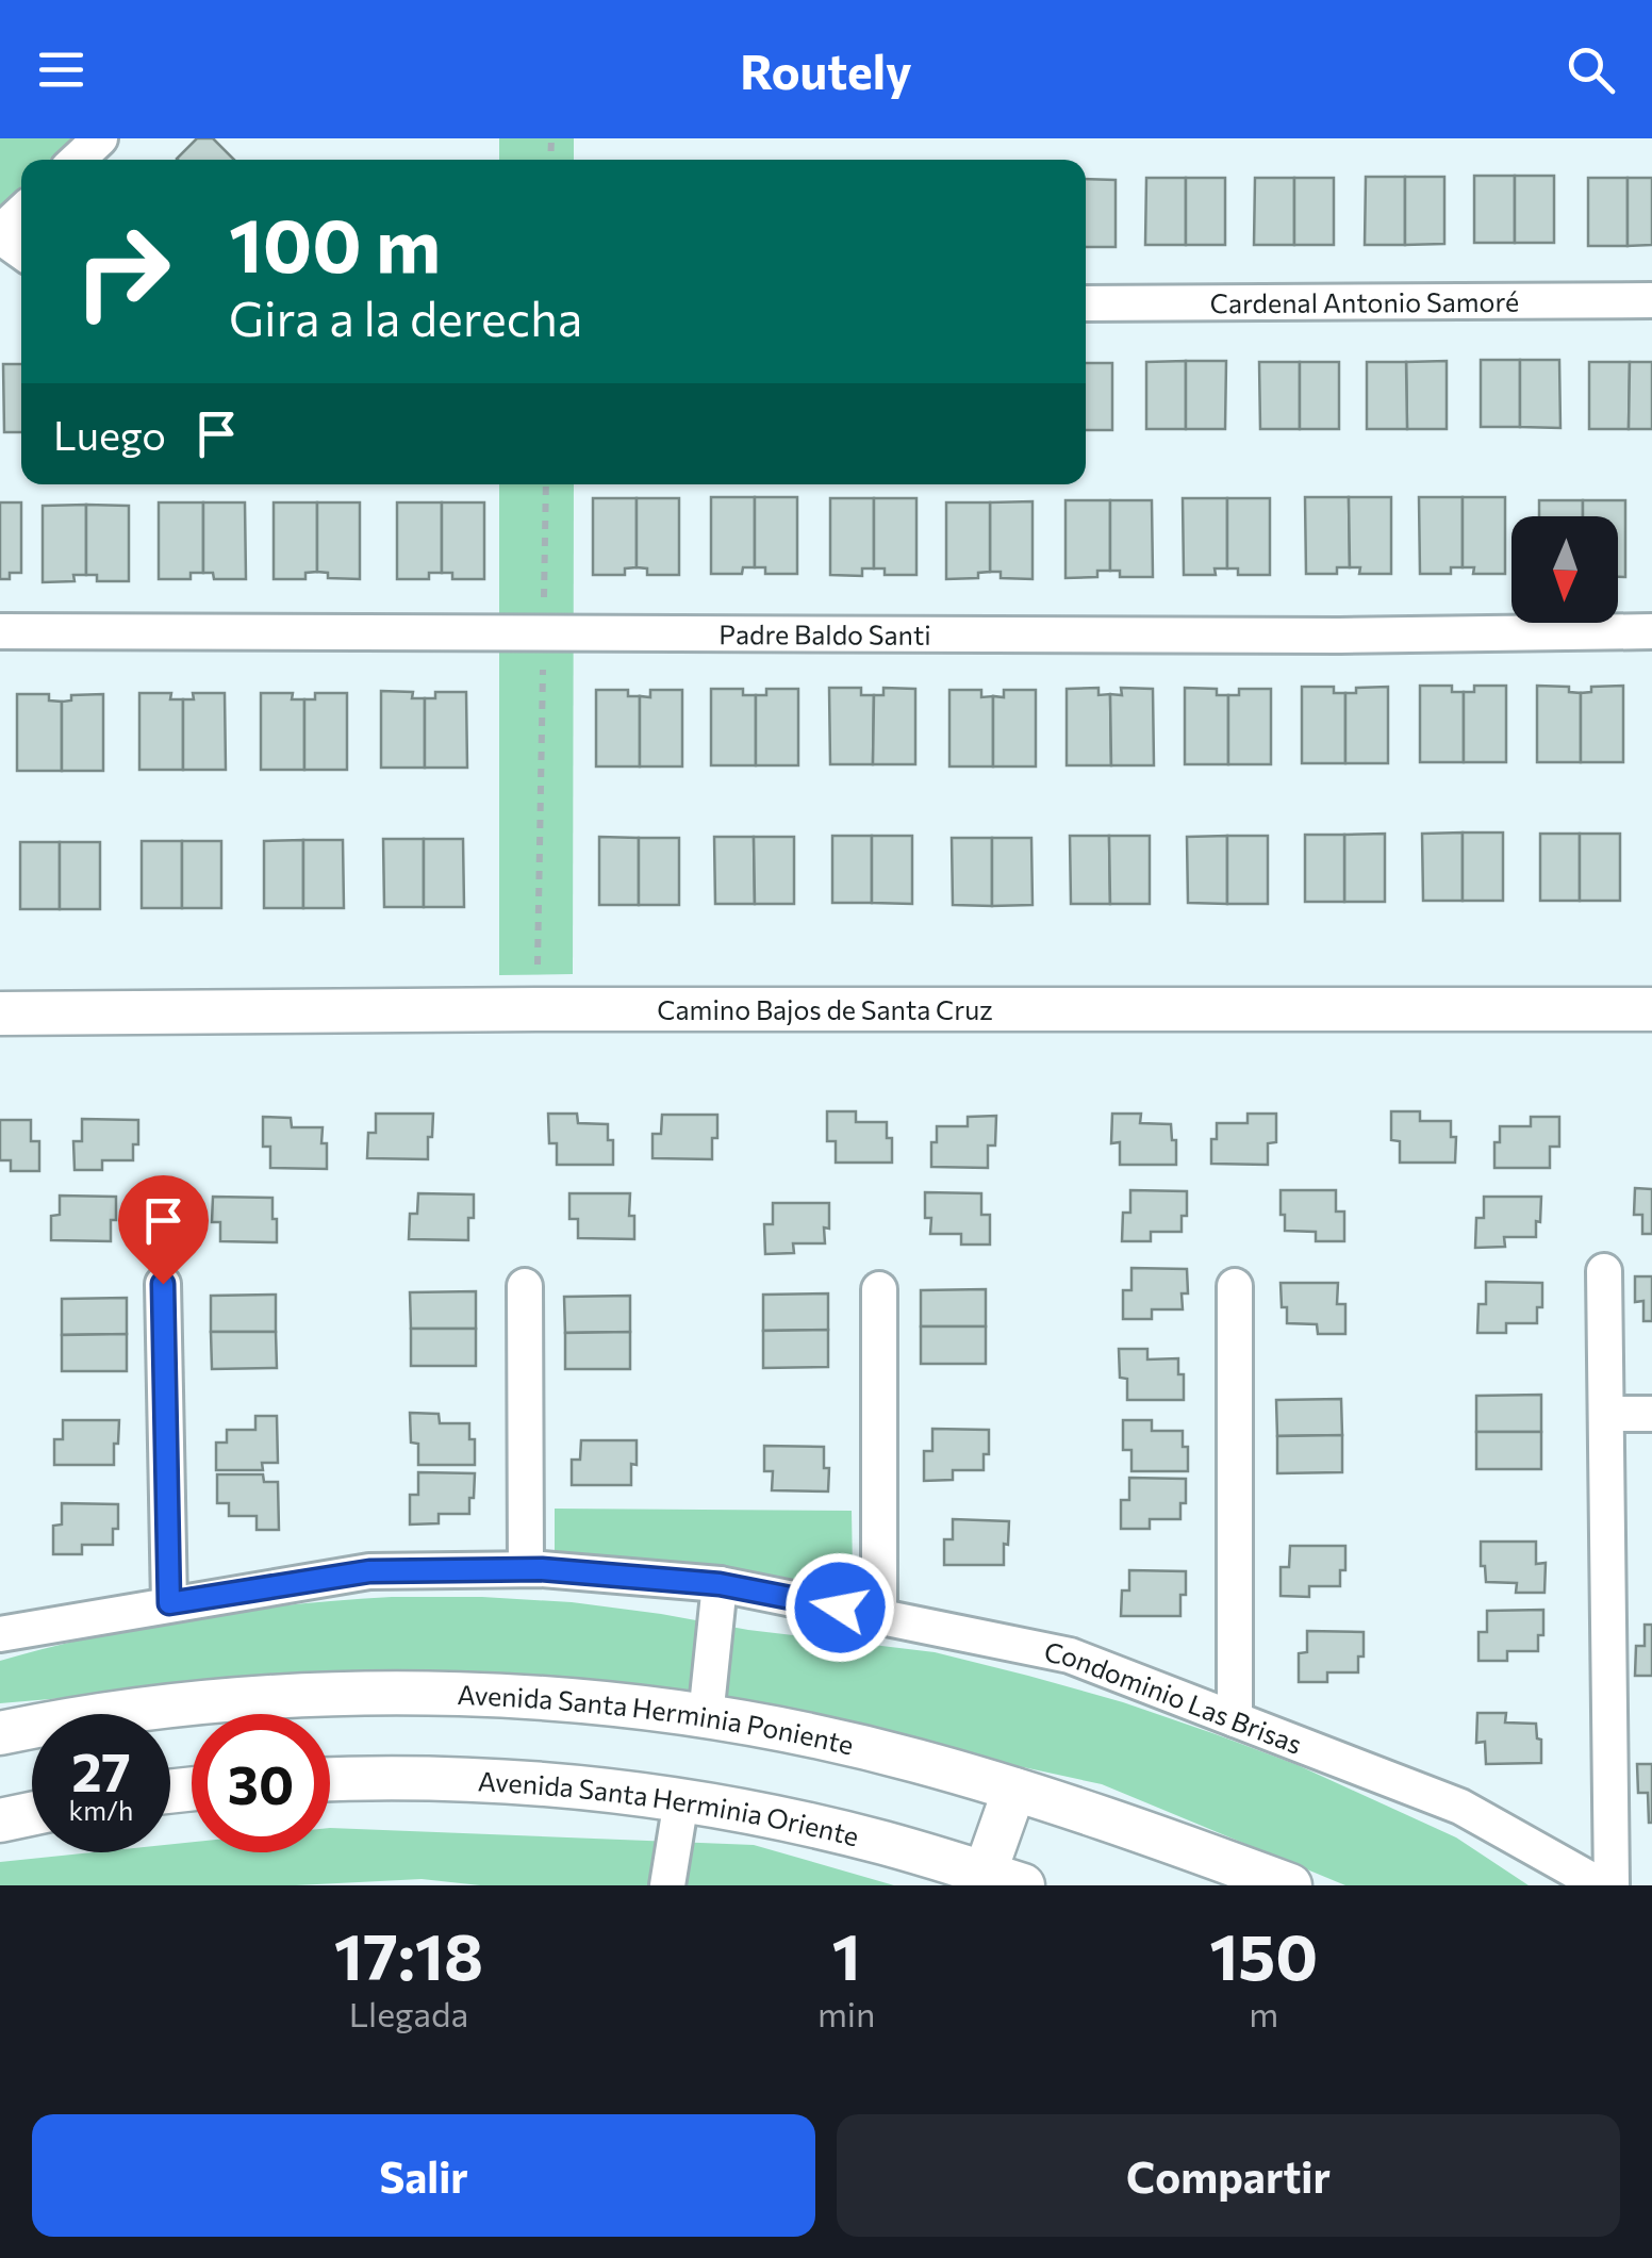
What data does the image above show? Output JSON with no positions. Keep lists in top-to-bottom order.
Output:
{
  "streets": {
    "street": [
      "Cardenal Antonio Samoré",
      "Padre Baldo Santi",
      "Camino Bajos de Santa Cruz",
      "Condominio Las Brisas",
      "Avenida Santa Herminia Poniente",
      "Avenida Santa Herminia Oriente"
    ]
  },
  "north": "bottom",
  "page": {
    "header": "Routely",
    "turn": ["100 m", "Gira a la derecha"],
    "then": "Luego",
    "speed": "27 km/h",
    "limit": "30",
    "eta": [
      "17:18",
      "Llegada",
      "1",
      "min",
      "150",
      "m"
    ],
    "buttons": ["Salir", "Compartir"]
  }
}
